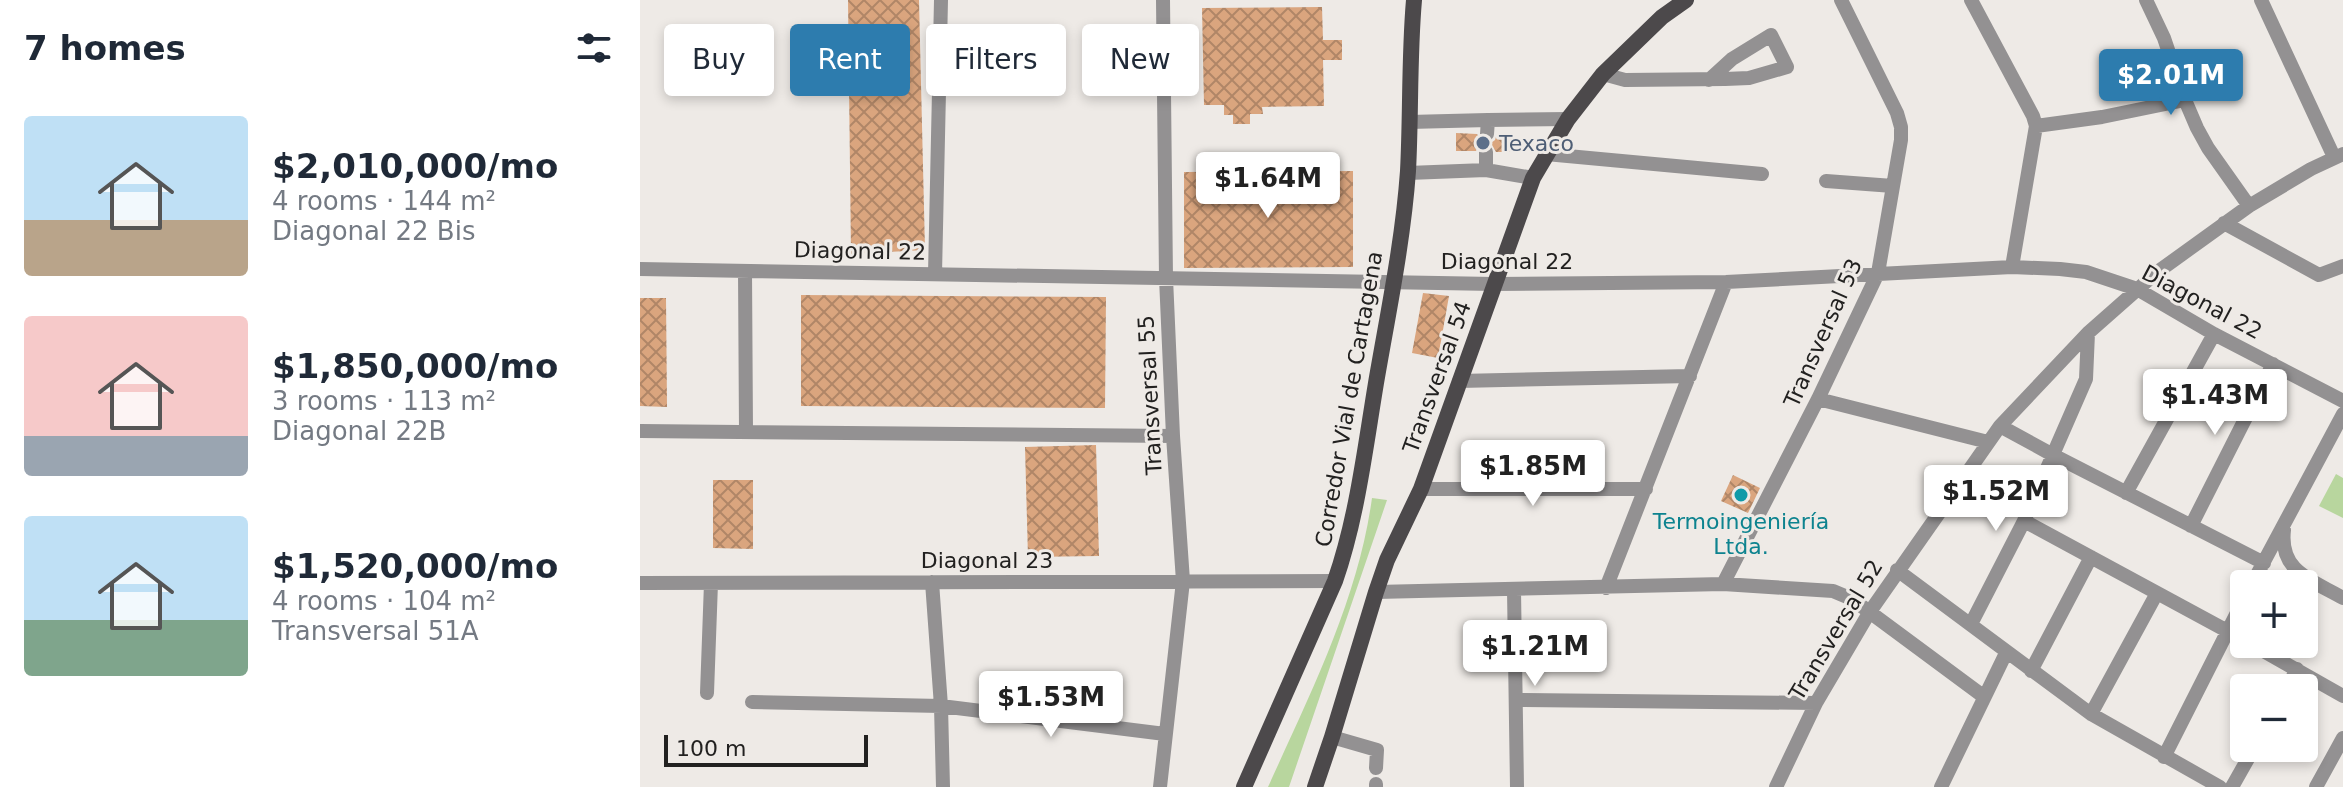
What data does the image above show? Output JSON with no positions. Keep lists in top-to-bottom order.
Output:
{
  "streets": {
    "main road": ["Transversal 54", "Corredor Vial de Cartagena"],
    "street": [
      "Diagonal 22",
      "Transversal 53",
      "Transversal 55",
      "Diagonal 23",
      "Transversal 52"
    ]
  },
  "crossings": [
    ["Diagonal 22", "Transversal 53"],
    ["Diagonal 22", "Transversal 54"],
    ["Diagonal 22", "Transversal 55"],
    ["Diagonal 22", "Corredor Vial de Cartagena"],
    ["Diagonal 22", "Transversal 52"],
    ["Transversal 55", "Diagonal 23"],
    ["Corredor Vial de Cartagena", "Diagonal 23"]
  ],
  "places": ["Texaco", "Termoingeniería Ltda."],
  "scale_bar": "100 m",
  "page": {
    "heading": "7 homes",
    "chip": [
      "Buy",
      "Rent",
      "Filters",
      "New"
    ],
    "price": [
      "$2.01M",
      "$1.64M",
      "$1.43M",
      "$1.85M",
      "$1.52M",
      "$1.21M",
      "$1.53M"
    ],
    "list": [
      {
        "name": "$2,010,000/mo",
        "note": "4 rooms · 144 m² · Diagonal 22 Bis"
      },
      {
        "name": "$1,850,000/mo",
        "note": "3 rooms · 113 m² · Diagonal 22B"
      },
      {
        "name": "$1,520,000/mo",
        "note": "4 rooms · 104 m² · Transversal 51A"
      }
    ],
    "map_buttons": ["+", "−"],
    "scale": "100 m"
  }
}
